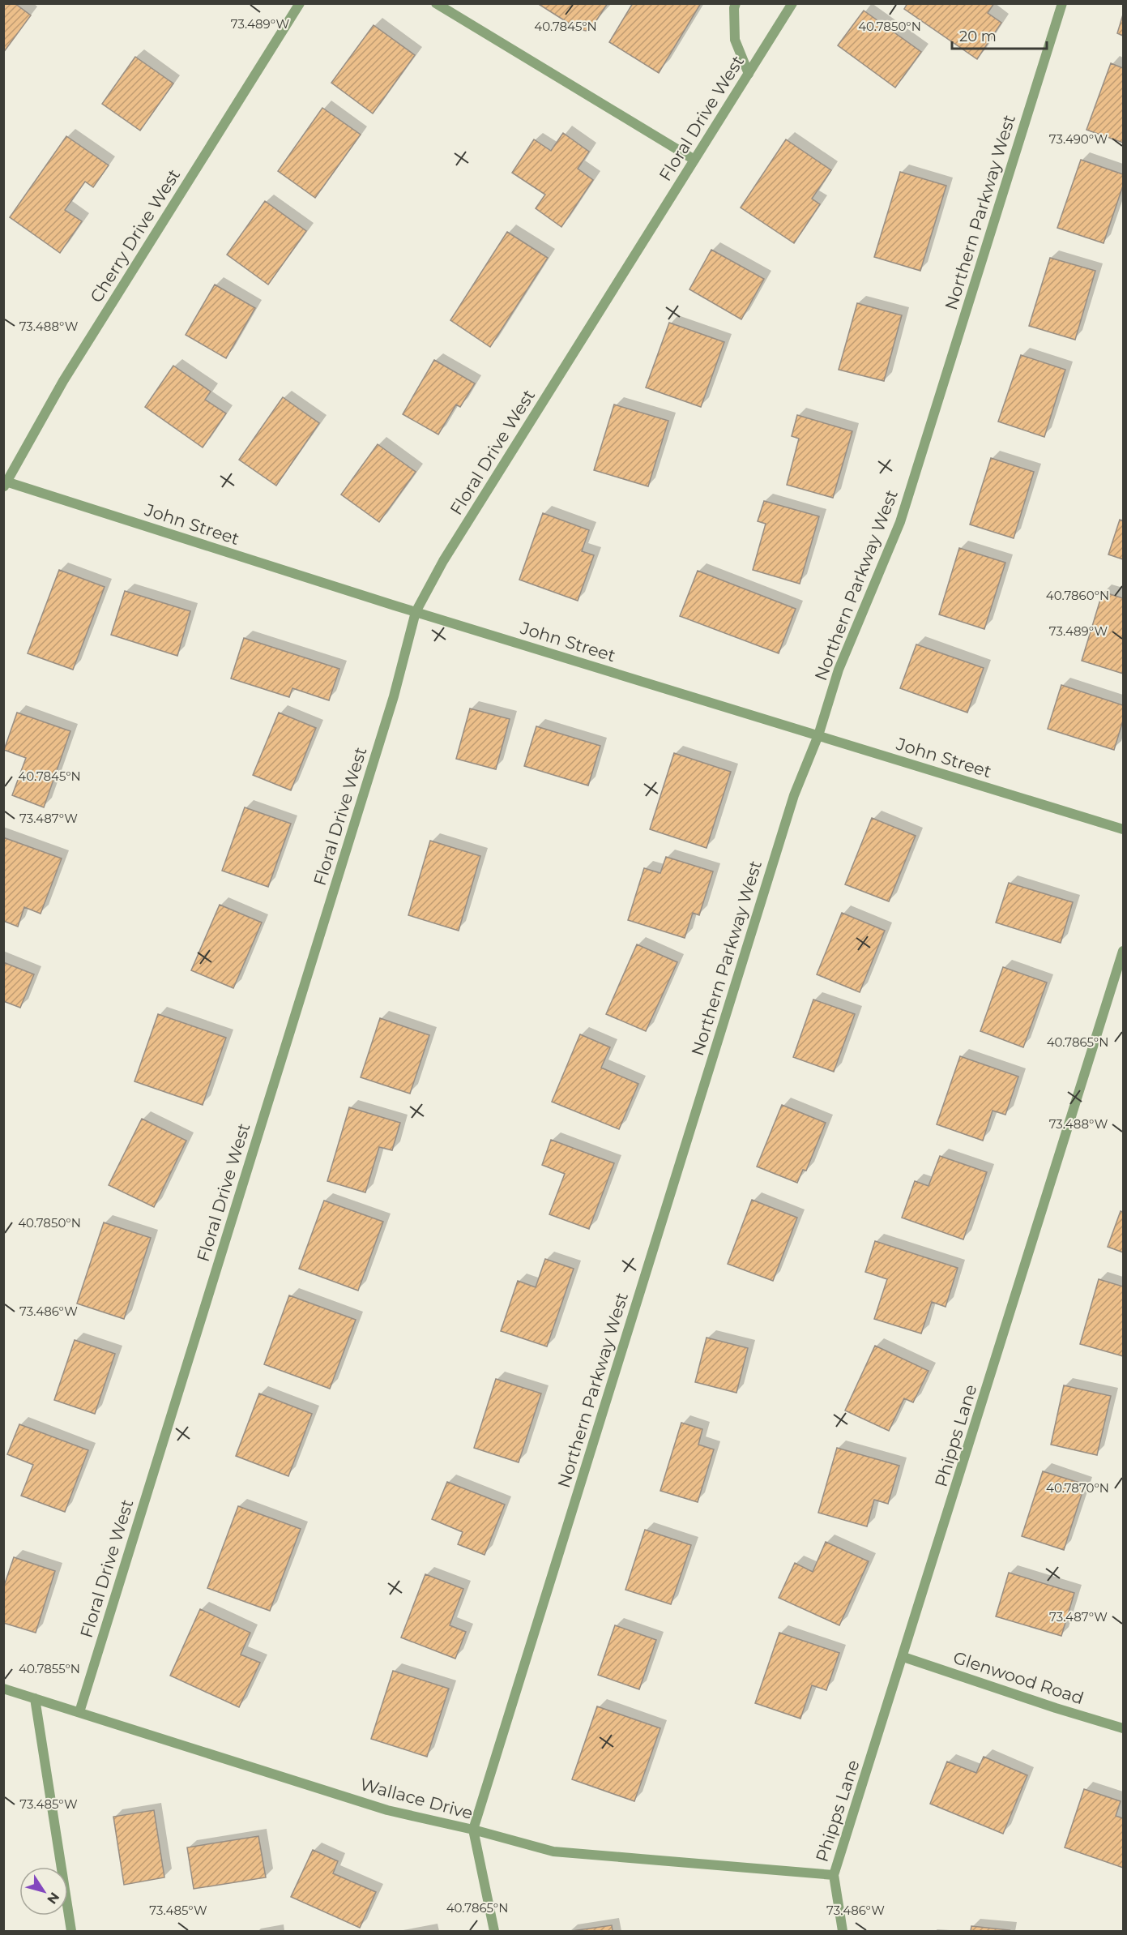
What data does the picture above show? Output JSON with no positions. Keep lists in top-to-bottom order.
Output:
{
  "streets": {
    "street": [
      "Floral Drive West",
      "Northern Parkway West",
      "Cherry Drive West",
      "John Street",
      "Phipps Lane",
      "Glenwood Road",
      "Wallace Drive"
    ]
  },
  "crossings": [
    ["Floral Drive West", "John Street"],
    ["Floral Drive West", "Wallace Drive"],
    ["Northern Parkway West", "John Street"],
    ["Northern Parkway West", "Wallace Drive"],
    ["Cherry Drive West", "John Street"],
    ["Phipps Lane", "Glenwood Road"],
    ["Phipps Lane", "Wallace Drive"]
  ],
  "scale_bar": "20 m",
  "north": "bottom right",
  "coordinates": [
    "73.489°W",
    "40.7845°N",
    "40.7850°N",
    "73.490°W",
    "73.488°W",
    "40.7860°N",
    "73.487°W",
    "40.7865°N",
    "73.486°W",
    "40.7870°N",
    "40.7855°N",
    "73.485°W"
  ]
}
